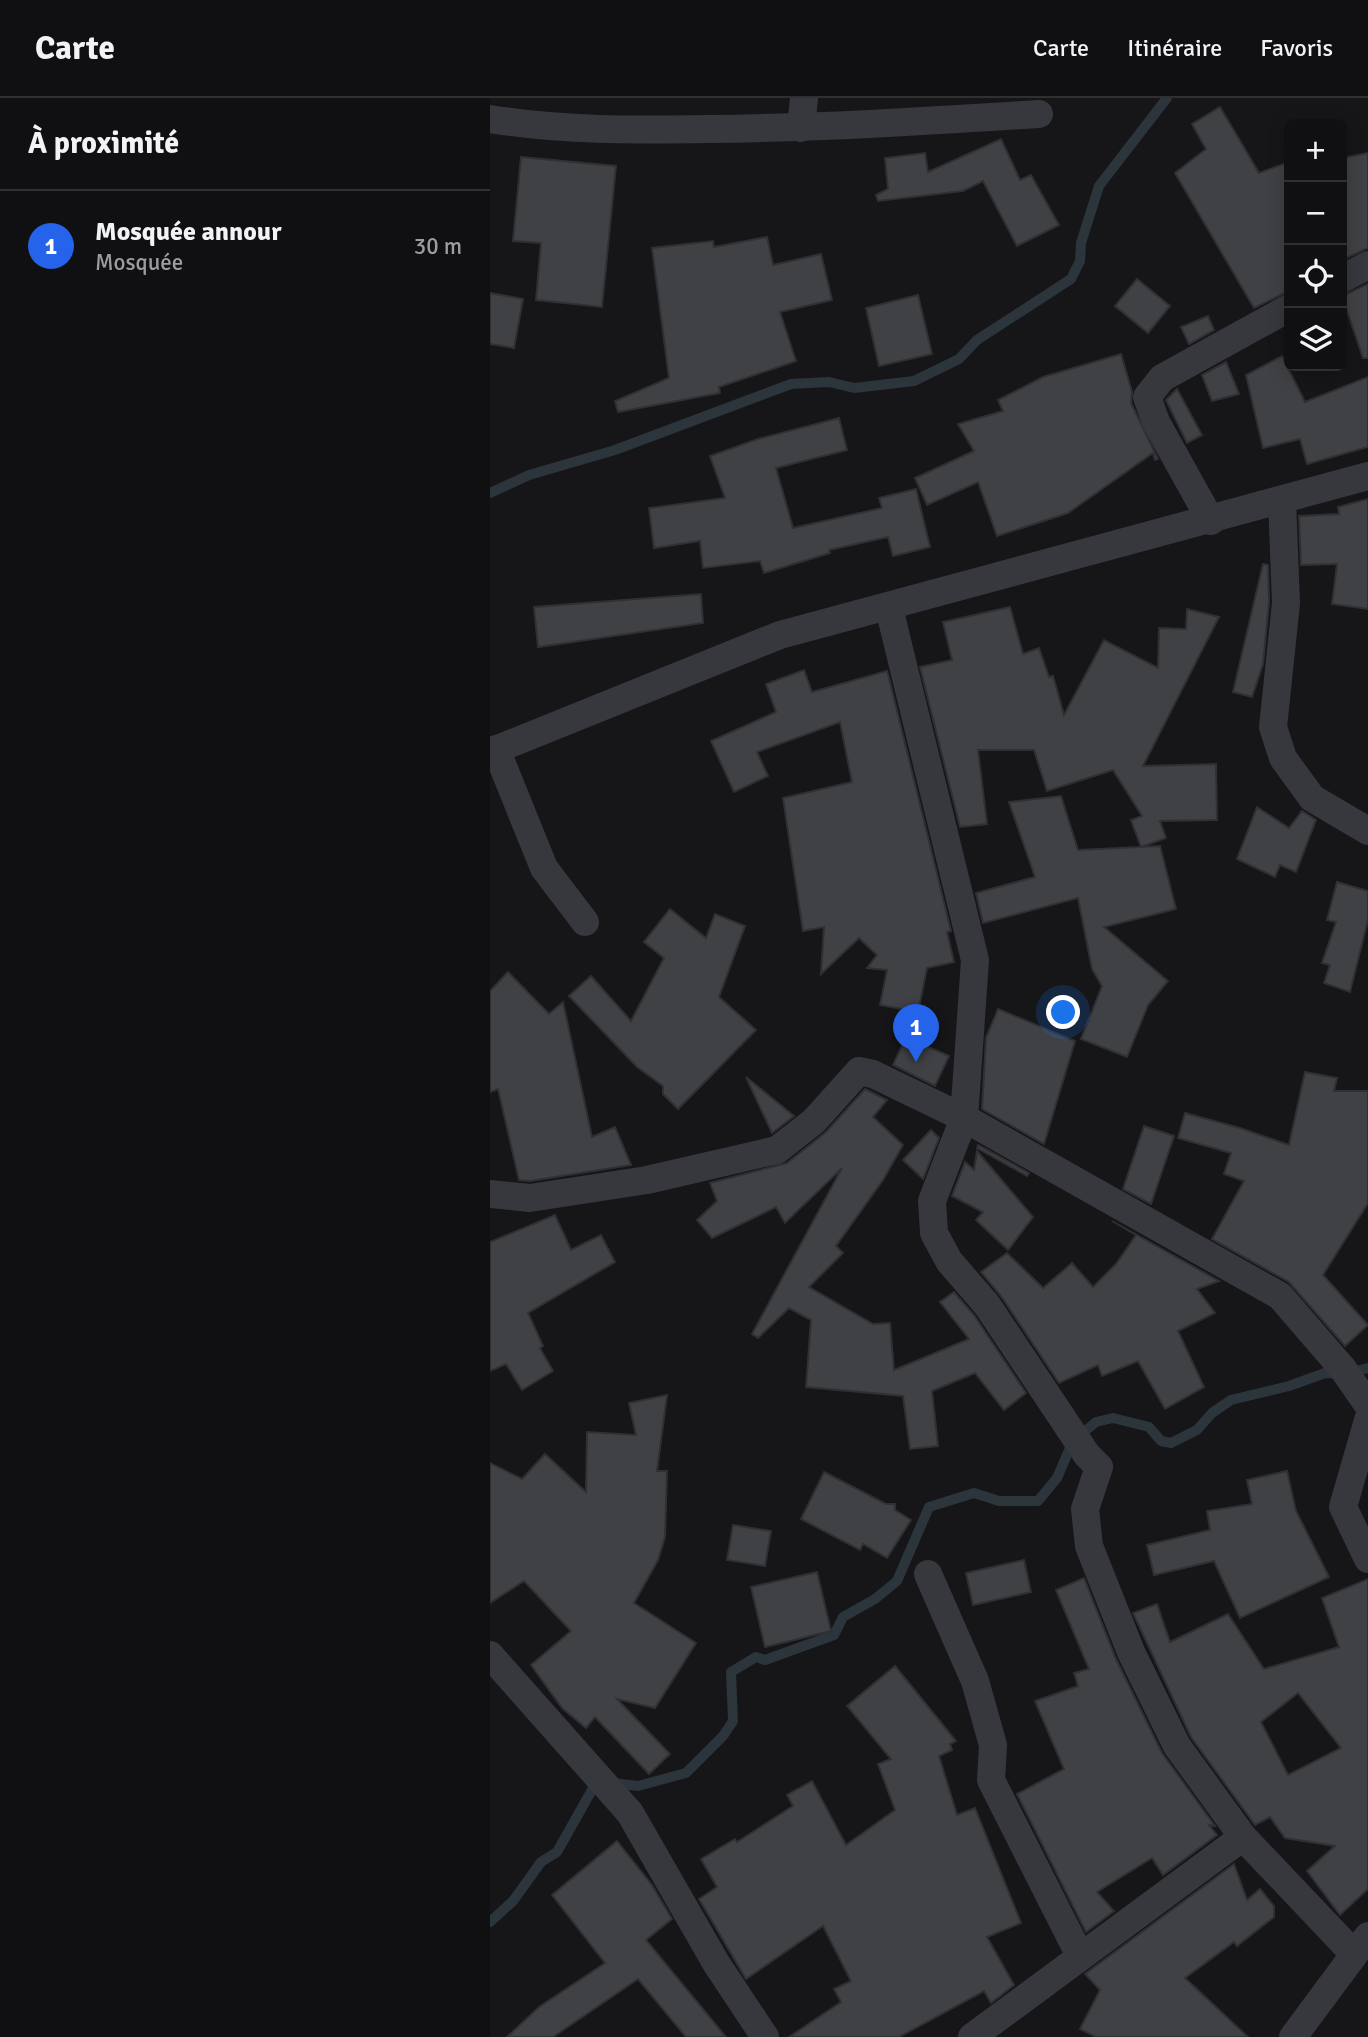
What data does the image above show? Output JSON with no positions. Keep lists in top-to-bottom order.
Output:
{
  "page": {
    "header": "Carte",
    "nav": ["Carte", "Itinéraire", "Favoris"],
    "heading": "À proximité",
    "map_buttons": ["+", "−"],
    "list": [
      {
        "mark": "1",
        "name": "Mosquée annour",
        "note": "Mosquée",
        "value": "30 m"
      }
    ],
    "pins": "1"
  }
}
